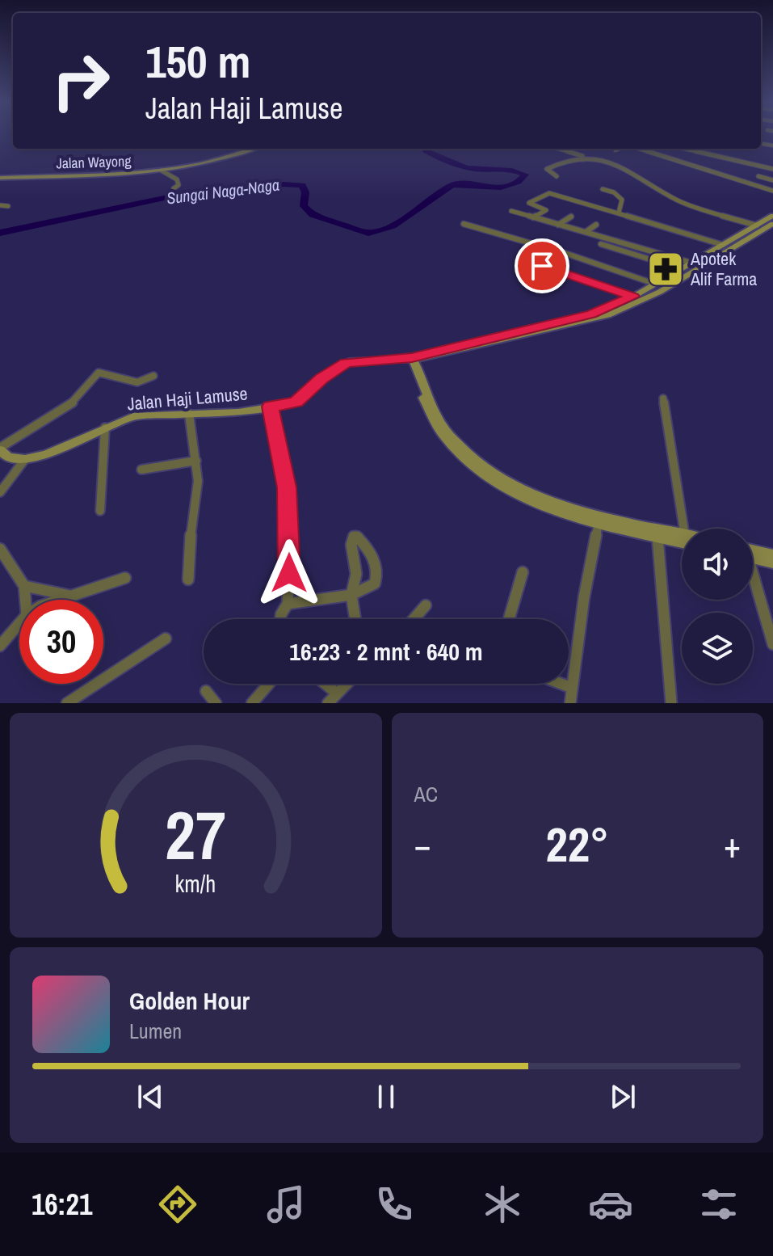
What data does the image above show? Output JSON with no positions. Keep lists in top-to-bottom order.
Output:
{
  "streets": {
    "street": ["Jalan Wayong", "Jalan Haji Lamuse"]
  },
  "water": ["Sungai Naga-Naga"],
  "places": {
    "pharmacy": ["Apotek Alif Farma"]
  },
  "page": {
    "turn": ["150 m", "Jalan Haji Lamuse"],
    "limit": "30",
    "trip": "16:23 · 2 mnt · 640 m",
    "tile": "AC",
    "heat": ["−", "22°", "+"],
    "song": ["Golden Hour", "Lumen"],
    "tabs": "16:21",
    "gauge": ["27", "km/h"]
  }
}
